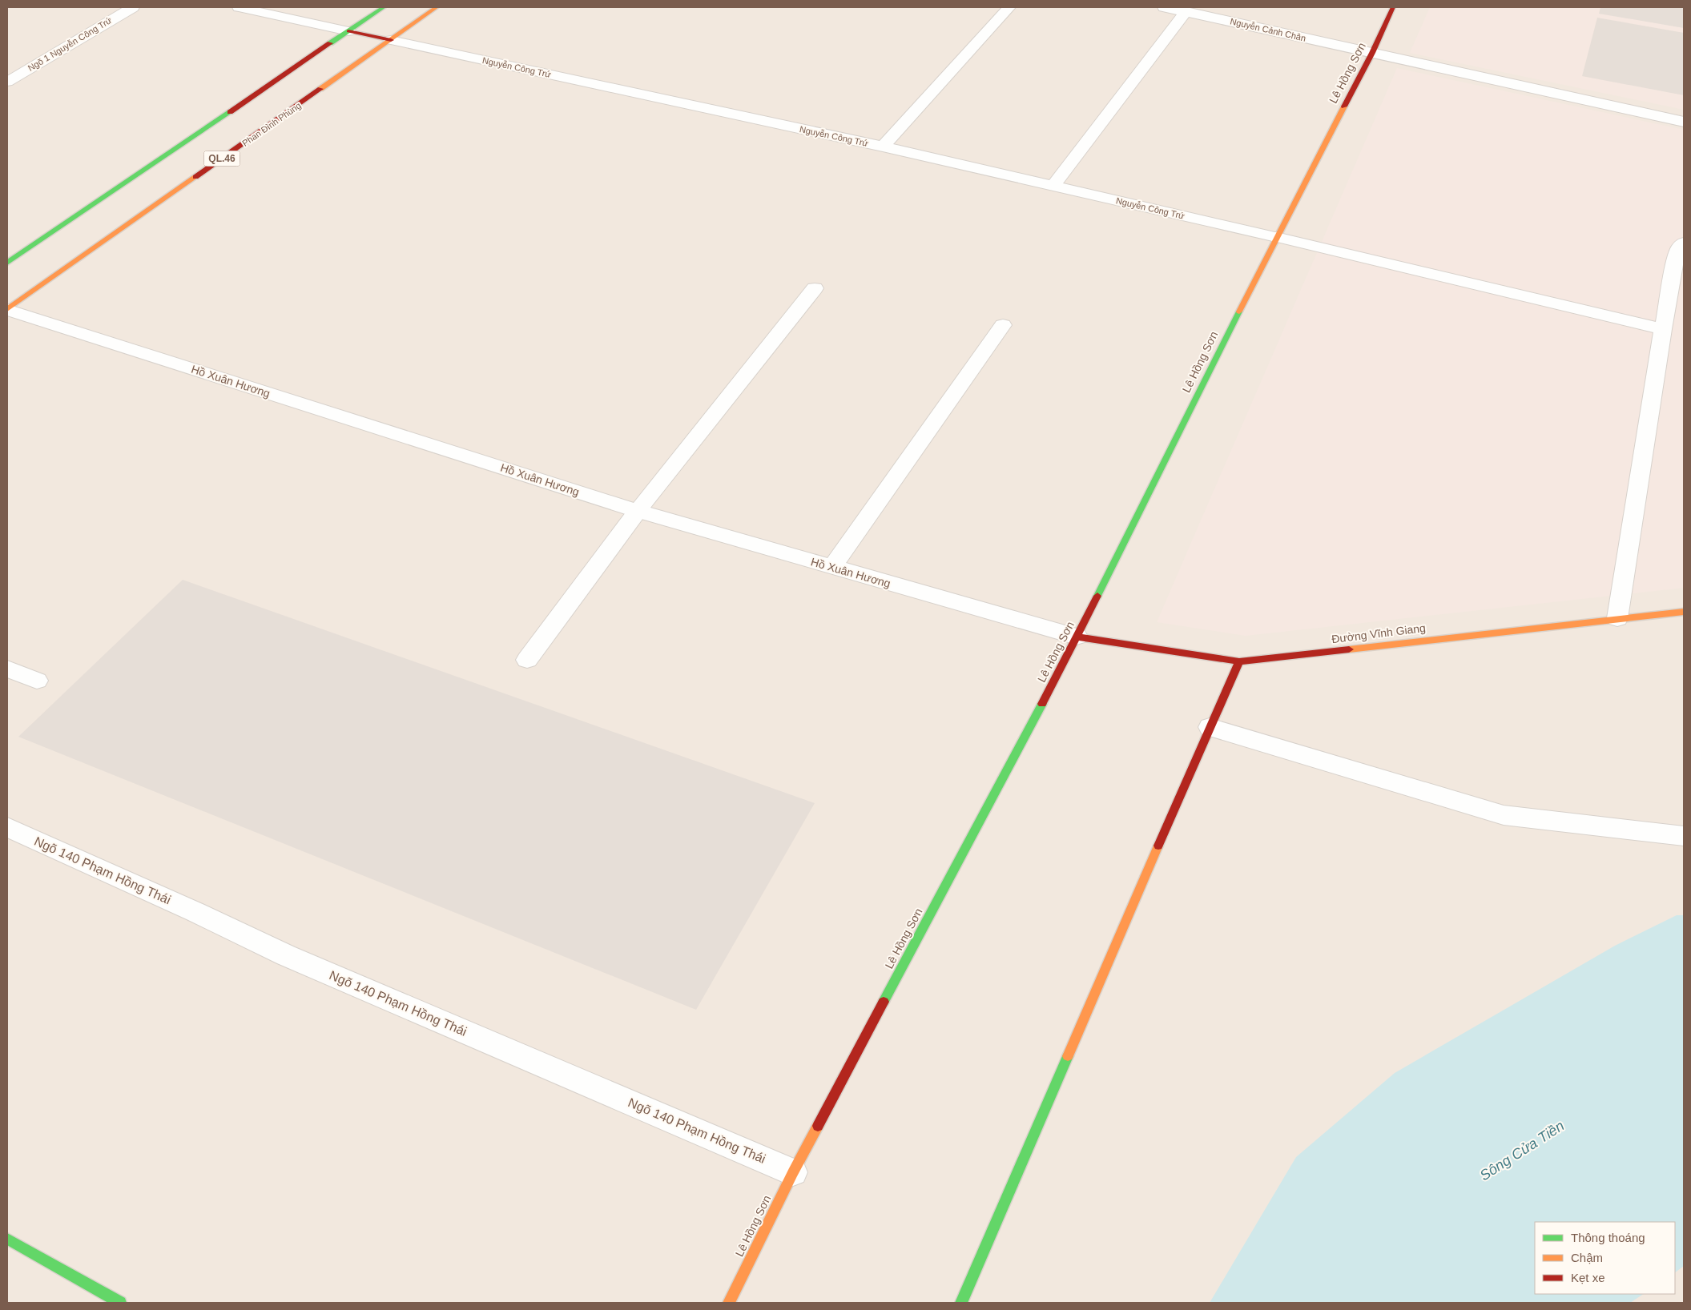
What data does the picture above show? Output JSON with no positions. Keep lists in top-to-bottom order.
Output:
{
  "streets": {
    "main road": [
      "Lê Hồng Sơn",
      "Phan Đình Phùng",
      "QL.46",
      "Đường Vĩnh Giang"
    ],
    "street": [
      "Nguyễn Cảnh Chân",
      "Ngõ 1 Nguyễn Công Trứ",
      "Nguyễn Công Trứ",
      "Hồ Xuân Hương",
      "Ngõ 140 Phạm Hồng Thái"
    ]
  },
  "crossings": [
    ["Nguyễn Cảnh Chân", "Lê Hồng Sơn"],
    ["Nguyễn Công Trứ", "Lê Hồng Sơn"],
    ["Nguyễn Công Trứ", "Phan Đình Phùng"],
    ["Lê Hồng Sơn", "Hồ Xuân Hương"],
    ["Lê Hồng Sơn", "Đường Vĩnh Giang"],
    ["Lê Hồng Sơn", "Ngõ 140 Phạm Hồng Thái"],
    ["Phan Đình Phùng", "Hồ Xuân Hương"],
    ["Hồ Xuân Hương", "Đường Vĩnh Giang"]
  ],
  "water": ["Sông Cửa Tiền"],
  "legend": ["Thông thoáng", "Chậm", "Kẹt xe"]
}
